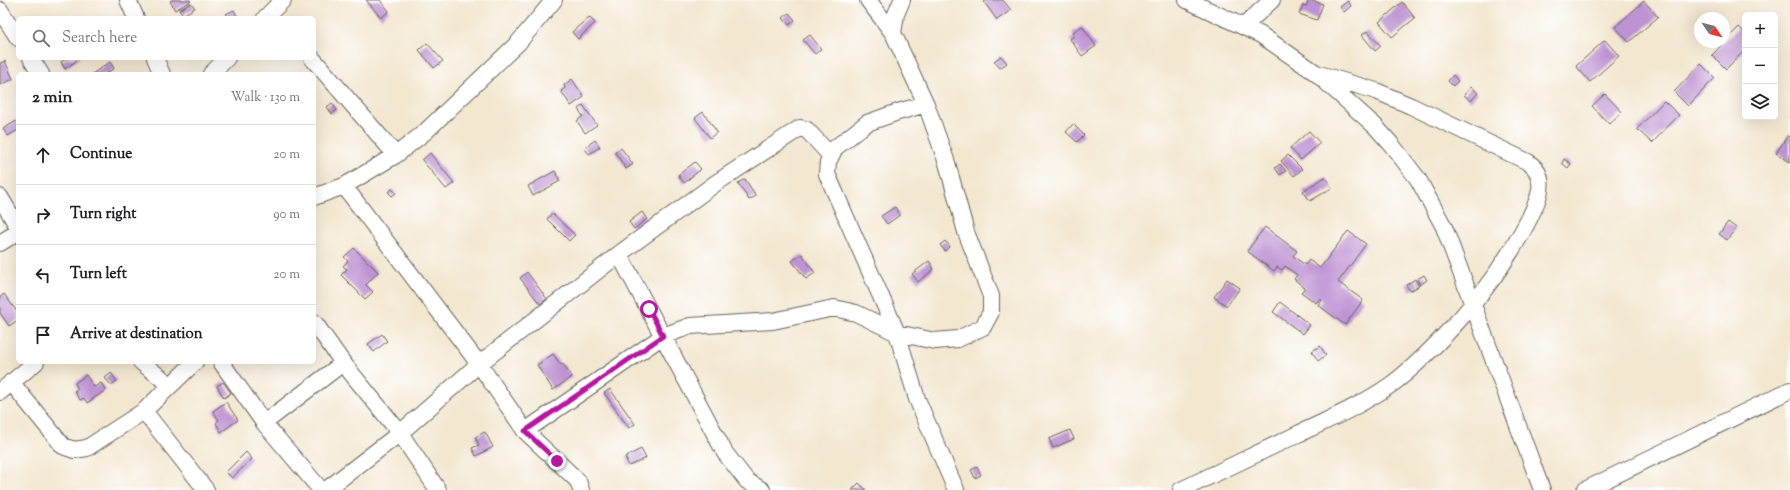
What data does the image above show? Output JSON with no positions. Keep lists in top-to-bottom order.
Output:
{
  "north": "bottom right",
  "page": {
    "map_buttons": ["+", "−"],
    "search": "Search here",
    "heading": ["2 min", "Walk · 130 m"],
    "list": [
      ["Continue", "20 m"],
      ["Turn right", "90 m"],
      ["Turn left", "20 m"],
      "Arrive at destination"
    ]
  }
}
